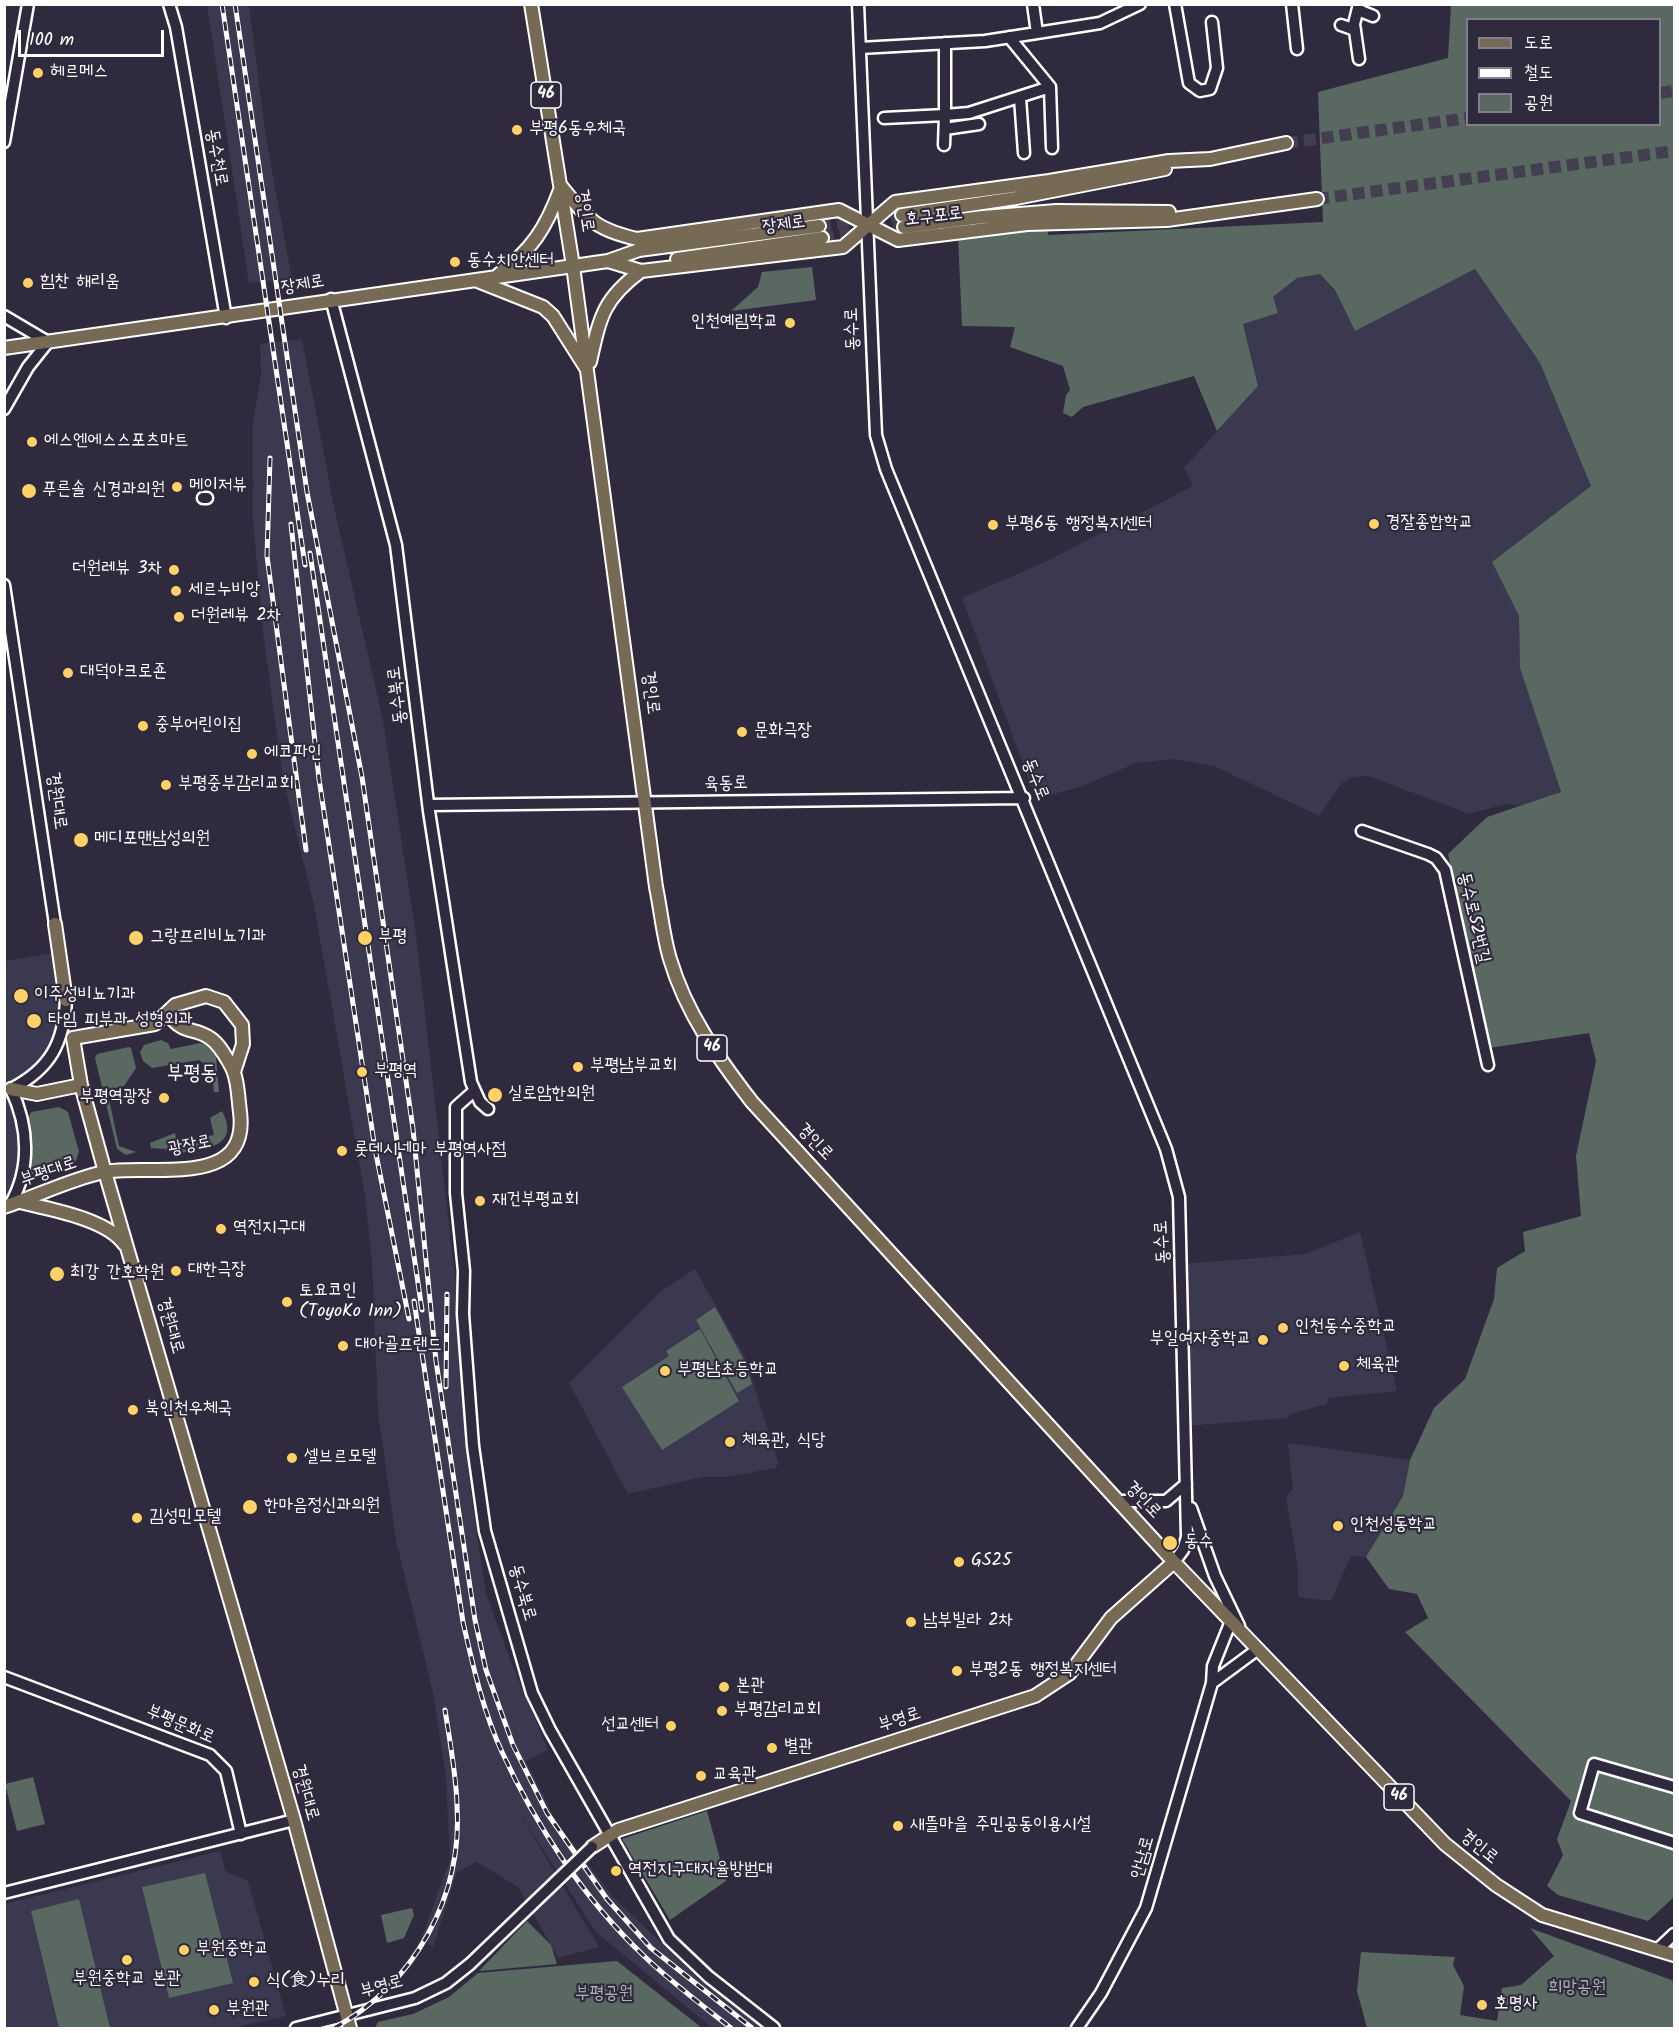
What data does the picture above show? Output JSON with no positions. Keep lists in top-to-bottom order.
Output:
{
  "streets": {
    "main road": [
      "46",
      "경인로",
      "호구포로",
      "장제로",
      "경원대로",
      "광장로",
      "부평대로",
      "부영로"
    ],
    "street": [
      "동수천로",
      "동수로",
      "동수북로",
      "육동로",
      "동수로52번길",
      "부평문화로",
      "안남로"
    ]
  },
  "crossings": [
    ["동수천로", "장제로"],
    ["경인로", "장제로"],
    ["경인로", "동수로"],
    ["경인로", "육동로"],
    ["경인로", "부영로"],
    ["경인로", "안남로"],
    ["호구포로", "동수로"],
    ["장제로", "동수북로"],
    ["동수로", "육동로"],
    ["동수로", "부영로"],
    ["동수북로", "육동로"],
    ["동수북로", "부영로"],
    ["경원대로", "광장로"],
    ["경원대로", "부평대로"],
    ["경원대로", "부영로"],
    ["광장로", "부평대로"]
  ],
  "districts": ["부평동"],
  "parks": ["희망공원", "부평공원"],
  "places": [
    "헤르메스",
    "부평6동우체국",
    "동수치안센터",
    "힘찬 해리움",
    "인천예림학교",
    "에스엔에스스포츠마트",
    "메이저뷰",
    "푸른솔 신경과의원",
    "경잘종합학교",
    "부평6동 행정복지센터",
    "더원레뷰 3차",
    "세르누비앙",
    "더원레뷰 2차",
    "대덕아크로죤",
    "중부어린이집",
    "문화극장",
    "에코파인",
    "부평중부감리교회",
    "메디포맨남성의원",
    "그랑프리비뇨기과",
    "부평",
    "이주성비뇨기과",
    "타임 피부과 성형외과",
    "부평남부교회",
    "부평역",
    "실로암한의원",
    "부평역광장",
    "롯데시네마 부평역사점",
    "재건부평교회",
    "역전지구대",
    "대한극장",
    "최강 간호학원",
    "토요코인 (ToyoKo Inn)",
    "인천동수중학교",
    "부일여자중학교",
    "대아골프랜드",
    "체육관",
    "부평남초등학교",
    "북인천우체국",
    "체육관, 식당",
    "셀브르모텔",
    "한마음정신과의원",
    "김성민모텔",
    "인천성동학교",
    "동수",
    "GS25",
    "남부빌라 2차",
    "부평2동 행정복지센터",
    "본관",
    "부평감리교회",
    "선교센터",
    "별관",
    "교육관",
    "새뜰마을 주민공동이용시설",
    "역전지구대자율방범대",
    "부원중학교",
    "부원중학교 본관",
    "식(食)누리",
    "호명사",
    "부원관"
  ],
  "legend": ["도로", "철도", "공원"],
  "scale_bar": "100 m"
}
